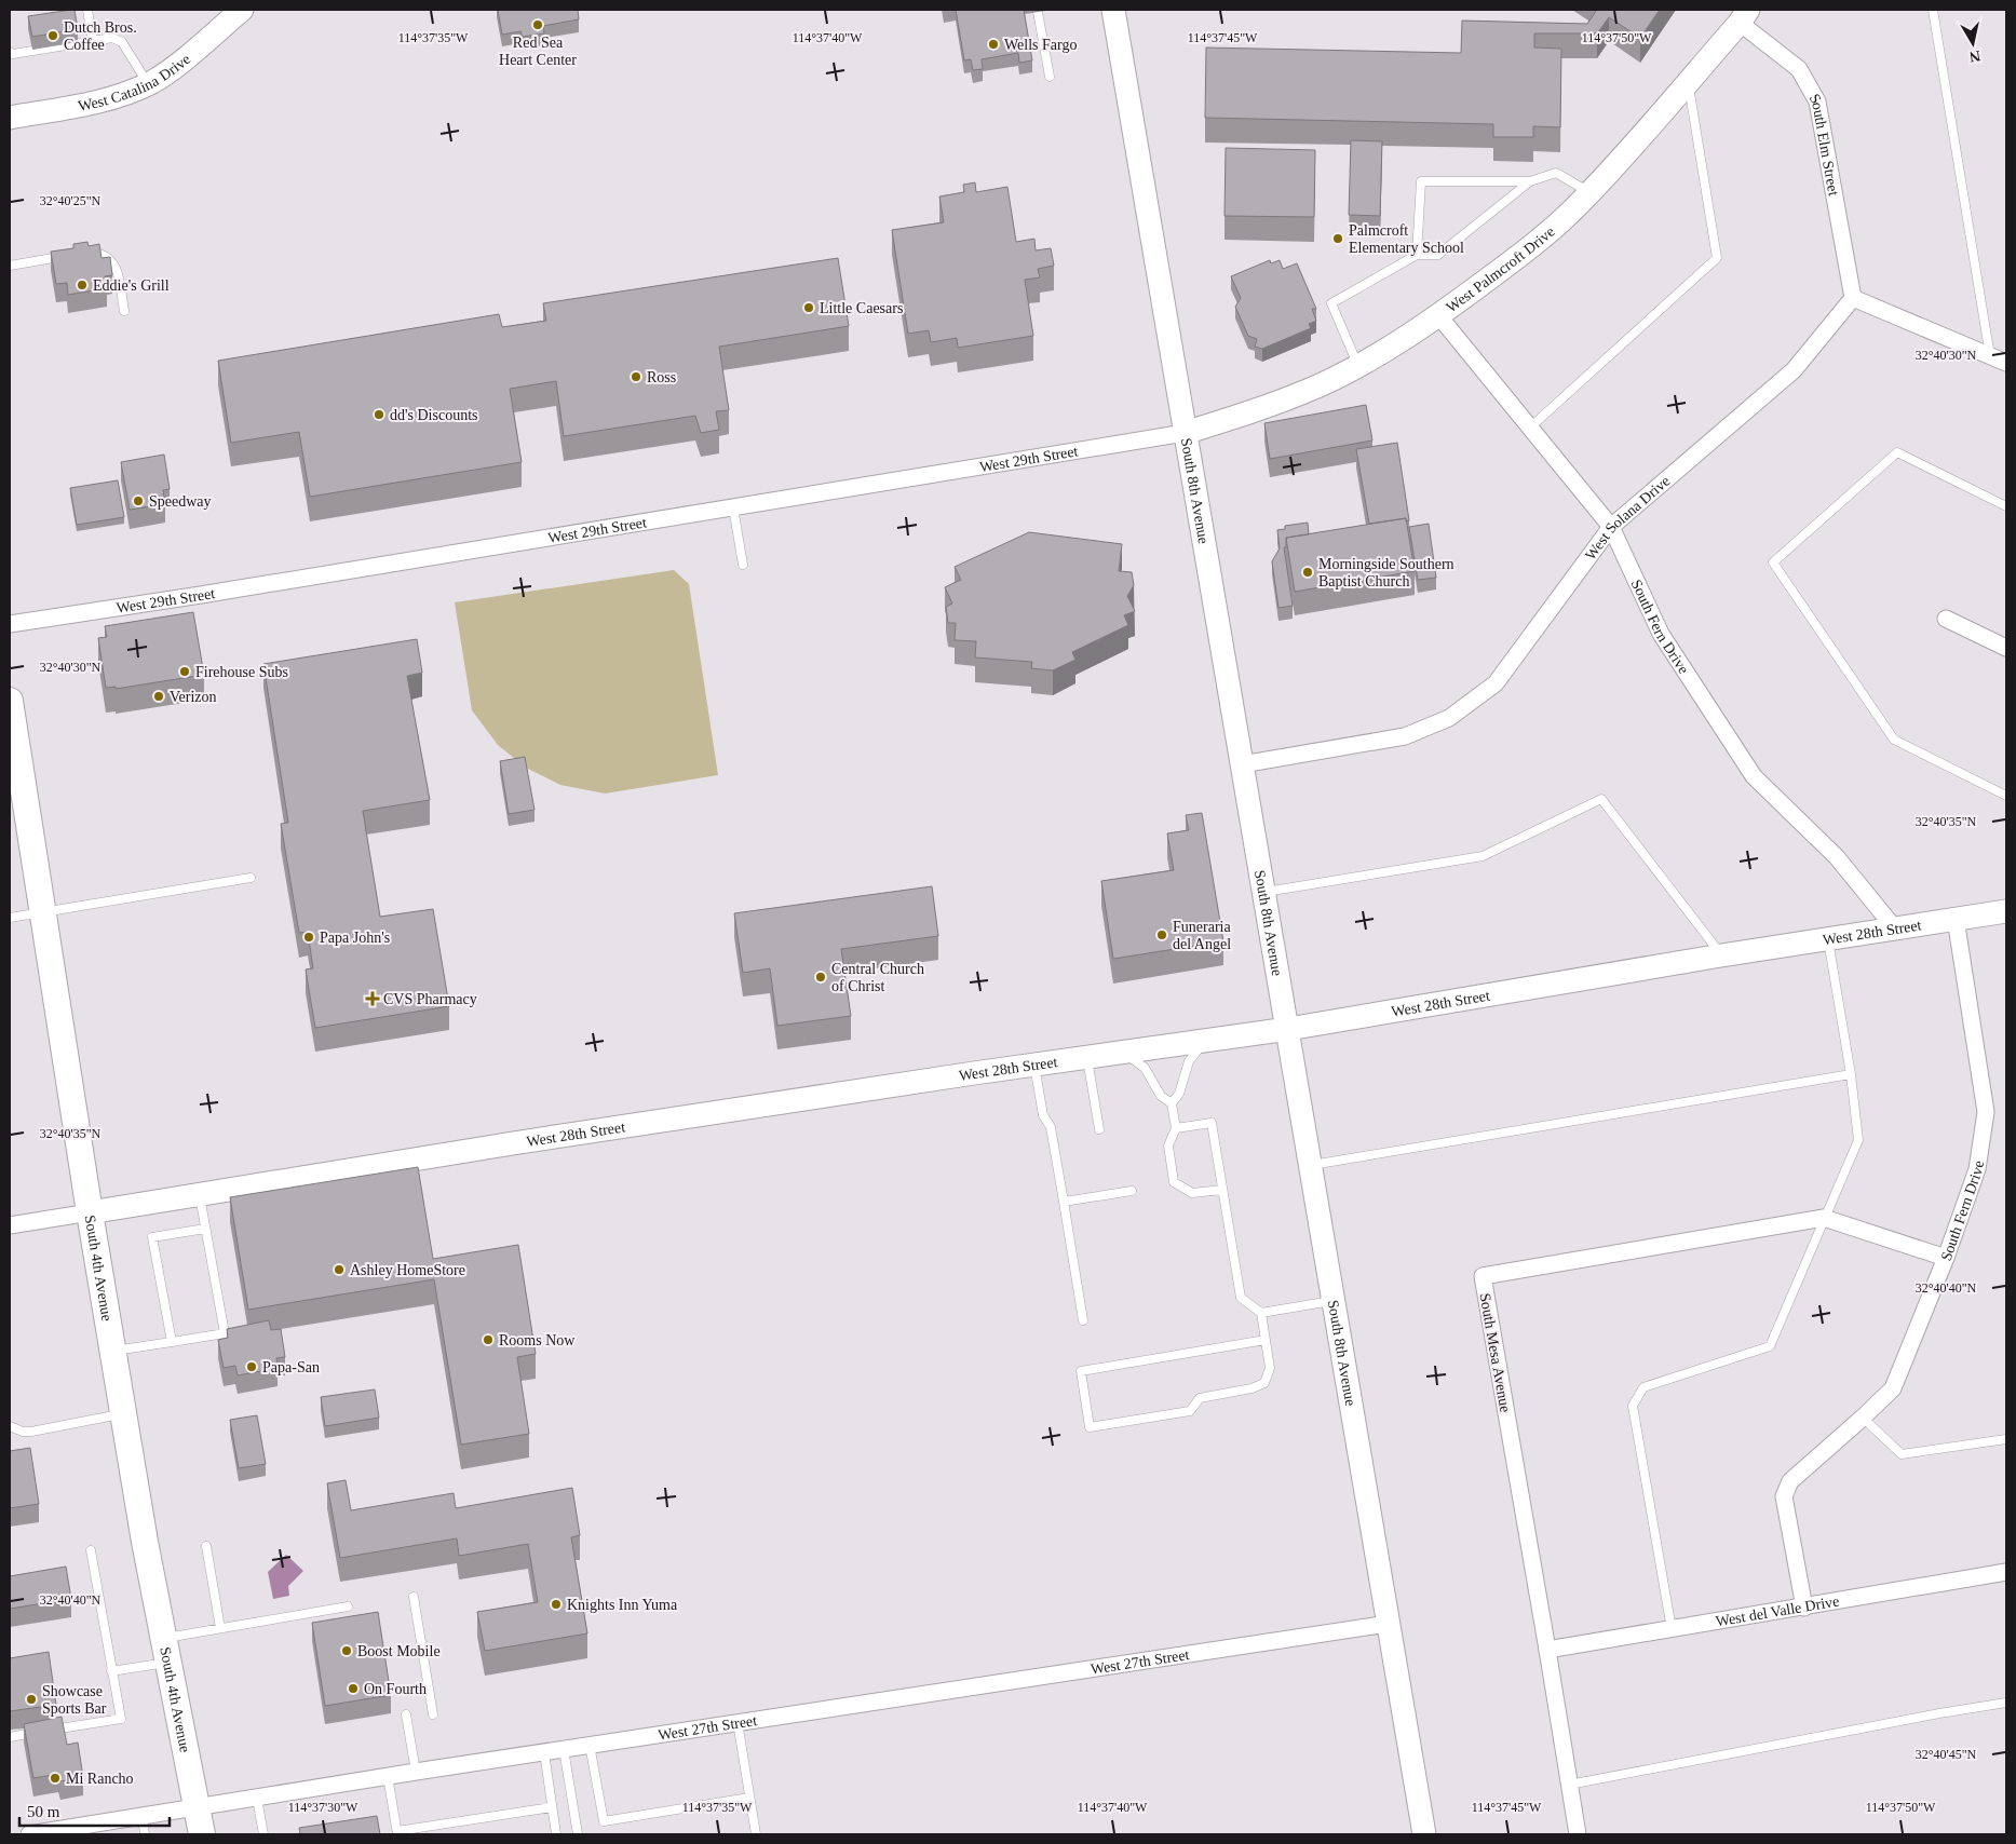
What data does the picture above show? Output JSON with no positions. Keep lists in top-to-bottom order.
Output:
{
  "streets": {
    "main road": ["South 4th Avenue"],
    "street": [
      "West Catalina Drive",
      "South Elm Street",
      "West Palmcroft Drive",
      "West 29th Street",
      "South 8th Avenue",
      "West Solana Drive",
      "South Fern Drive",
      "West 28th Street",
      "South Mesa Avenue",
      "West del Valle Drive",
      "West 27th Street"
    ]
  },
  "crossings": [
    ["South Elm Street", "West Palmcroft Drive"],
    ["South Elm Street", "West Solana Drive"],
    ["West Palmcroft Drive", "West 29th Street"],
    ["West Palmcroft Drive", "South 8th Avenue"],
    ["West Palmcroft Drive", "South Fern Drive"],
    ["West 29th Street", "South 8th Avenue"],
    ["South 8th Avenue", "West Solana Drive"],
    ["South 8th Avenue", "West 28th Street"],
    ["South 8th Avenue", "West 27th Street"],
    ["West Solana Drive", "South Fern Drive"],
    ["South Fern Drive", "West 28th Street"],
    ["South Fern Drive", "South Mesa Avenue"],
    ["South Fern Drive", "West del Valle Drive"],
    ["West 28th Street", "South 4th Avenue"],
    ["South 4th Avenue", "West 27th Street"],
    ["South Mesa Avenue", "West del Valle Drive"]
  ],
  "places": {
    "other": [
      "Red Sea Heart Center",
      "Dutch Bros. Coffee",
      "Wells Fargo",
      "Palmcroft Elementary School",
      "Eddie's Grill",
      "Little Caesars",
      "Ross",
      "dd's Discounts",
      "Speedway",
      "Morningside Southern Baptist Church",
      "Firehouse Subs",
      "Verizon",
      "Funeraria del Angel",
      "Papa John's",
      "Central Church of Christ",
      "Ashley HomeStore",
      "Rooms Now",
      "Papa-San",
      "Knights Inn Yuma",
      "Boost Mobile",
      "On Fourth",
      "Showcase Sports Bar",
      "Mi Rancho"
    ],
    "health": ["CVS Pharmacy"]
  },
  "scale_bar": "50 m",
  "north": "bottom",
  "coordinates": [
    "114°37'35\"W",
    "114°37'40\"W",
    "114°37'45\"W",
    "114°37'50\"W",
    "32°40'25\"N",
    "32°40'30\"N",
    "32°40'35\"N",
    "32°40'40\"N",
    "32°40'45\"N",
    "114°37'30\"W"
  ]
}
